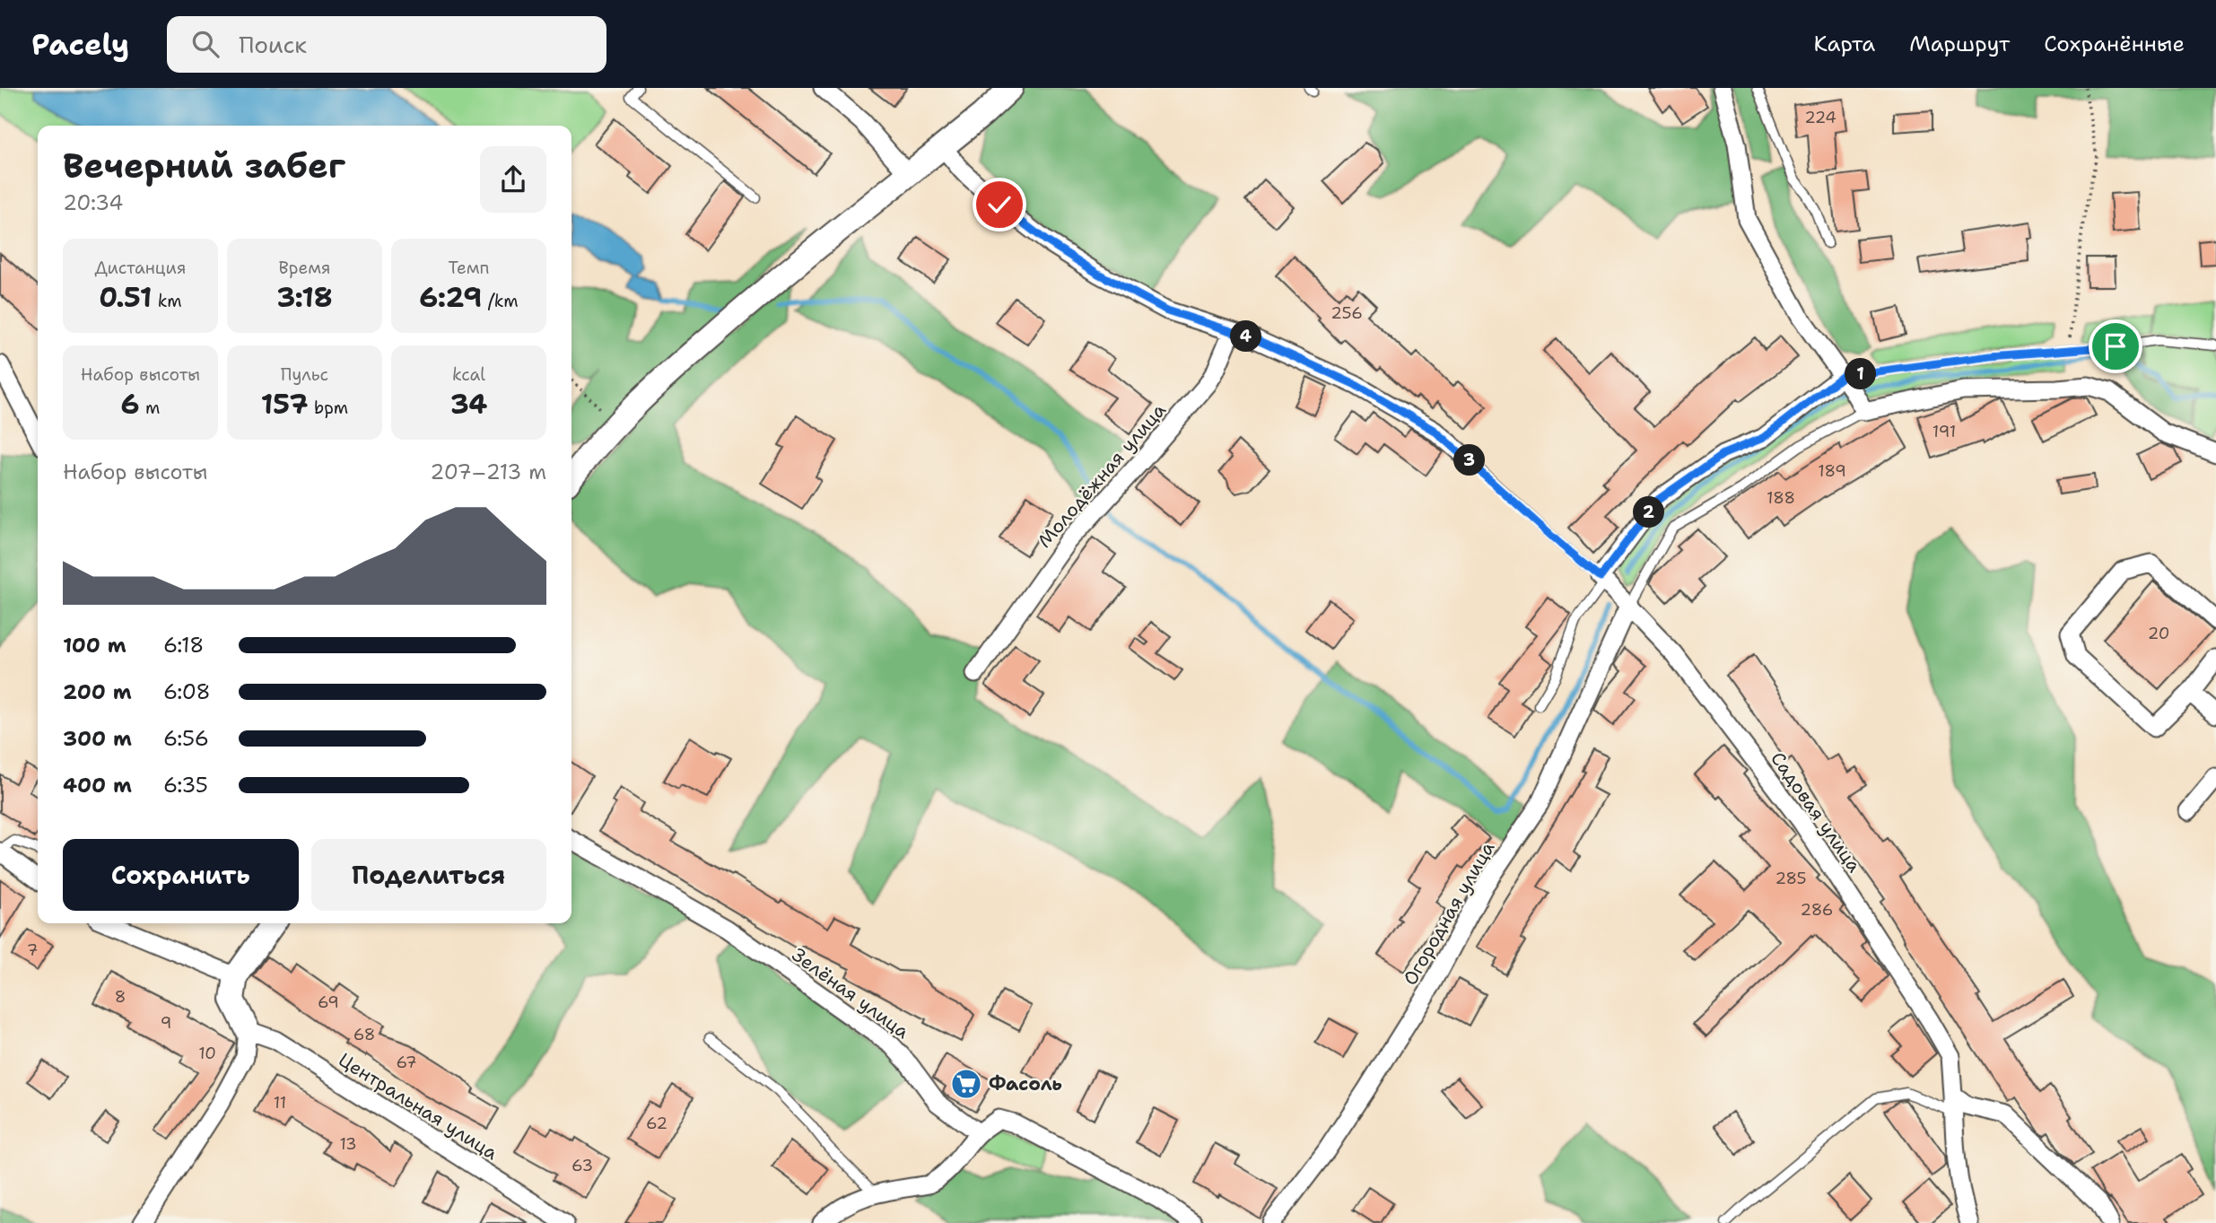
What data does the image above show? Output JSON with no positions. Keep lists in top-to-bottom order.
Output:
{
  "streets": {
    "street": [
      "Молодёжная улица",
      "Садовая улица",
      "Огородная улица",
      "Зелёная улица",
      "Центральная улица"
    ]
  },
  "crossings": [
    ["Садовая улица", "Огородная улица"]
  ],
  "places": {
    "supermarket": ["Фасоль"]
  },
  "house_numbers": [
    "224",
    "256",
    "191",
    "189",
    "188",
    "20",
    "285",
    "286",
    "7",
    "8",
    "69",
    "9",
    "68",
    "10",
    "67",
    "11",
    "62",
    "13",
    "63"
  ],
  "page": {
    "header": "Pacely",
    "search": "Поиск",
    "nav": ["Карта", "Маршрут", "Сохранённые"],
    "heading": ["Вечерний забег", "20:34"],
    "stats": [
      ["Дистанция", "0.51 km"],
      ["Время", "3:18"],
      ["Темп", "6:29 /km"],
      ["Набор высоты", "6 m"],
      ["Пульс", "157 bpm"],
      ["kcal", "34"]
    ],
    "pins": [
      "4",
      "1",
      "3",
      "2"
    ],
    "chart": ["Набор высоты", "207–213 m"],
    "list": [
      {
        "name": "100 m",
        "note": "6:18"
      },
      {
        "name": "200 m",
        "note": "6:08"
      },
      {
        "name": "300 m",
        "note": "6:56"
      },
      {
        "name": "400 m",
        "note": "6:35"
      }
    ],
    "buttons": ["Сохранить", "Поделиться"]
  }
}
